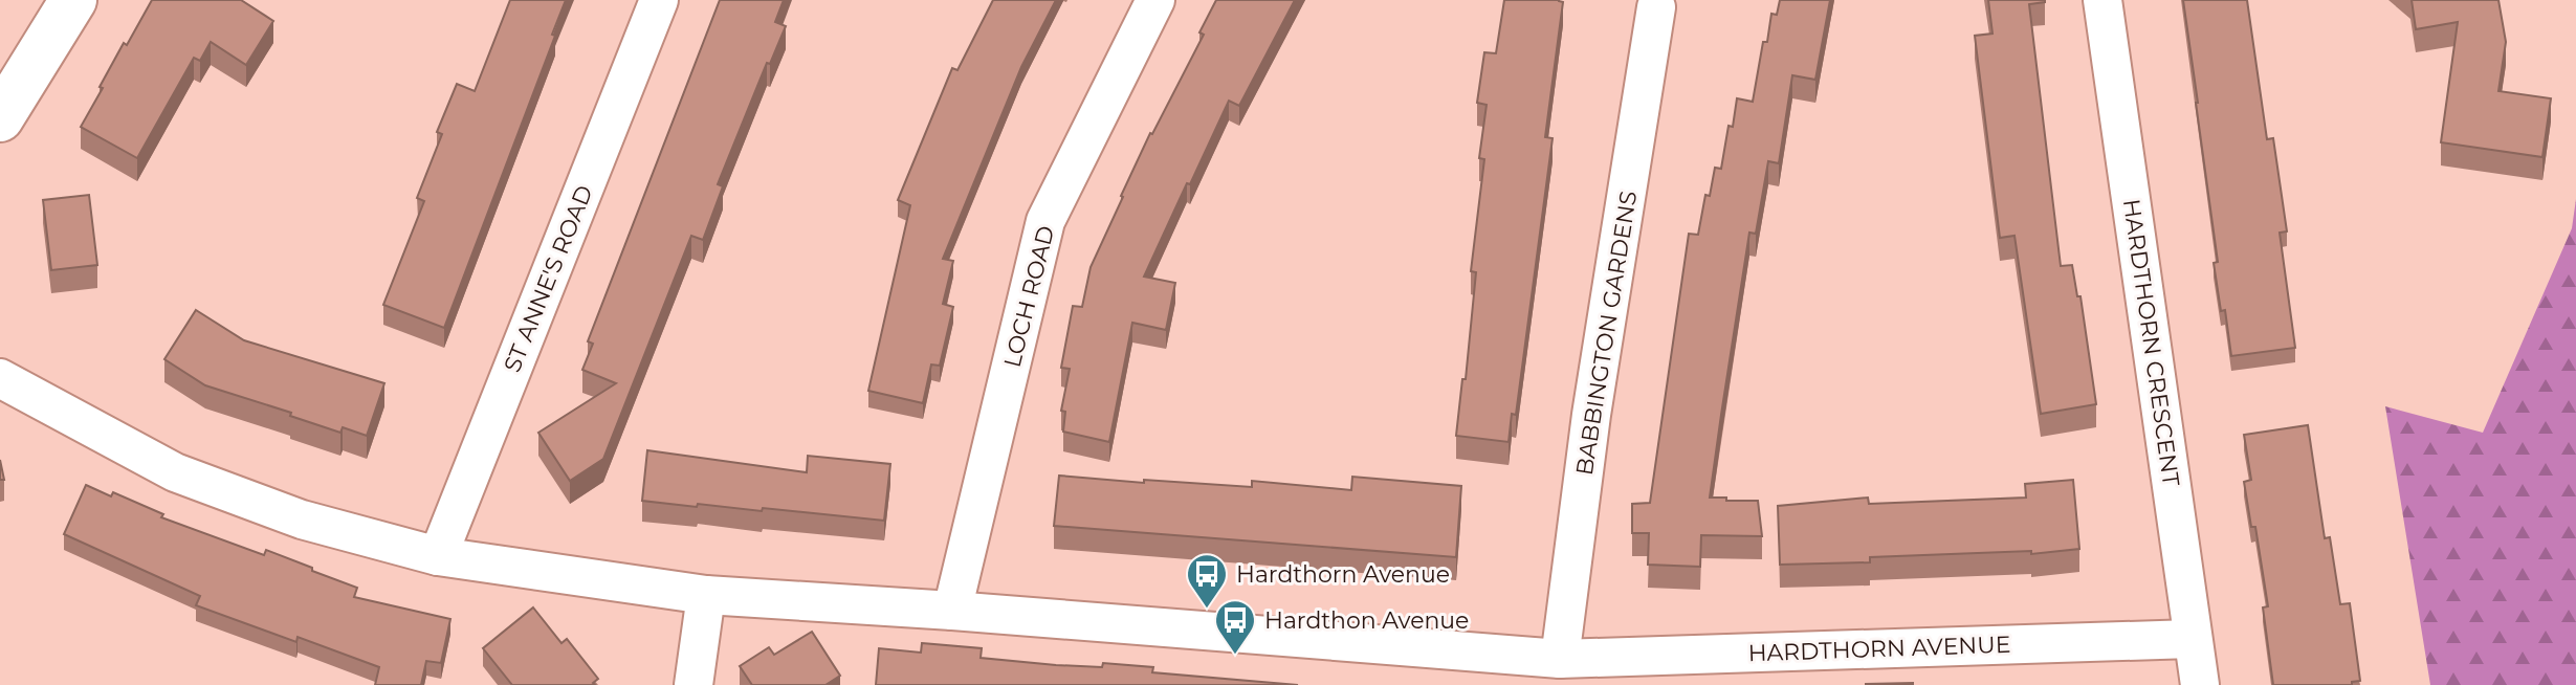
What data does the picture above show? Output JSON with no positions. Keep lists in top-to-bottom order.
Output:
{
  "streets": {
    "street": [
      "ST ANNE'S ROAD",
      "LOCH ROAD",
      "BABBINGTON GARDENS",
      "HARDTHORN CRESCENT",
      "HARDTHORN AVENUE"
    ]
  },
  "crossings": [
    ["ST ANNE'S ROAD", "HARDTHORN AVENUE"],
    ["LOCH ROAD", "HARDTHORN AVENUE"],
    ["BABBINGTON GARDENS", "HARDTHORN AVENUE"],
    ["HARDTHORN CRESCENT", "HARDTHORN AVENUE"]
  ],
  "places": {
    "bus stop": ["Hardthorn Avenue", "Hardthon Avenue"]
  }
}
